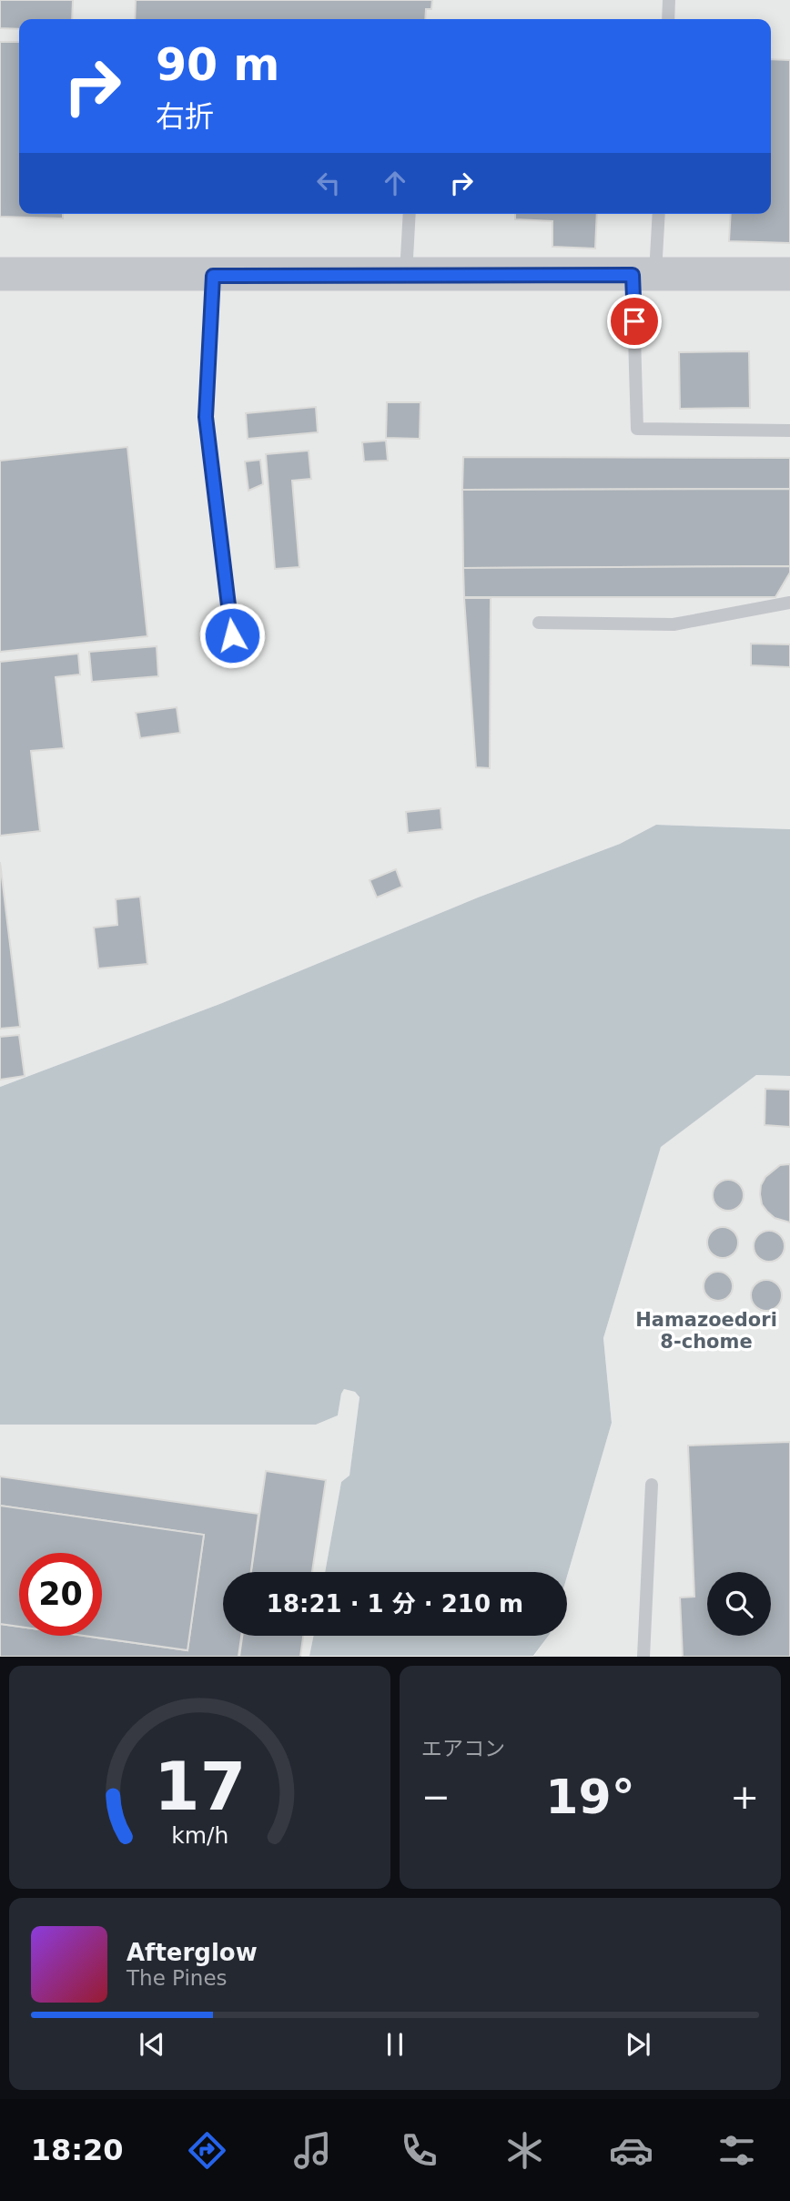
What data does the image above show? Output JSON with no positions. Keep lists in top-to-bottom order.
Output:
{
  "districts": ["Hamazoedori 8-chome"],
  "page": {
    "turn": ["90 m", "右折"],
    "limit": "20",
    "trip": "18:21 · 1 分 · 210 m",
    "tile": "エアコン",
    "heat": ["−", "19°", "+"],
    "song": ["Afterglow", "The Pines"],
    "tabs": "18:20",
    "gauge": ["17", "km/h"]
  }
}
